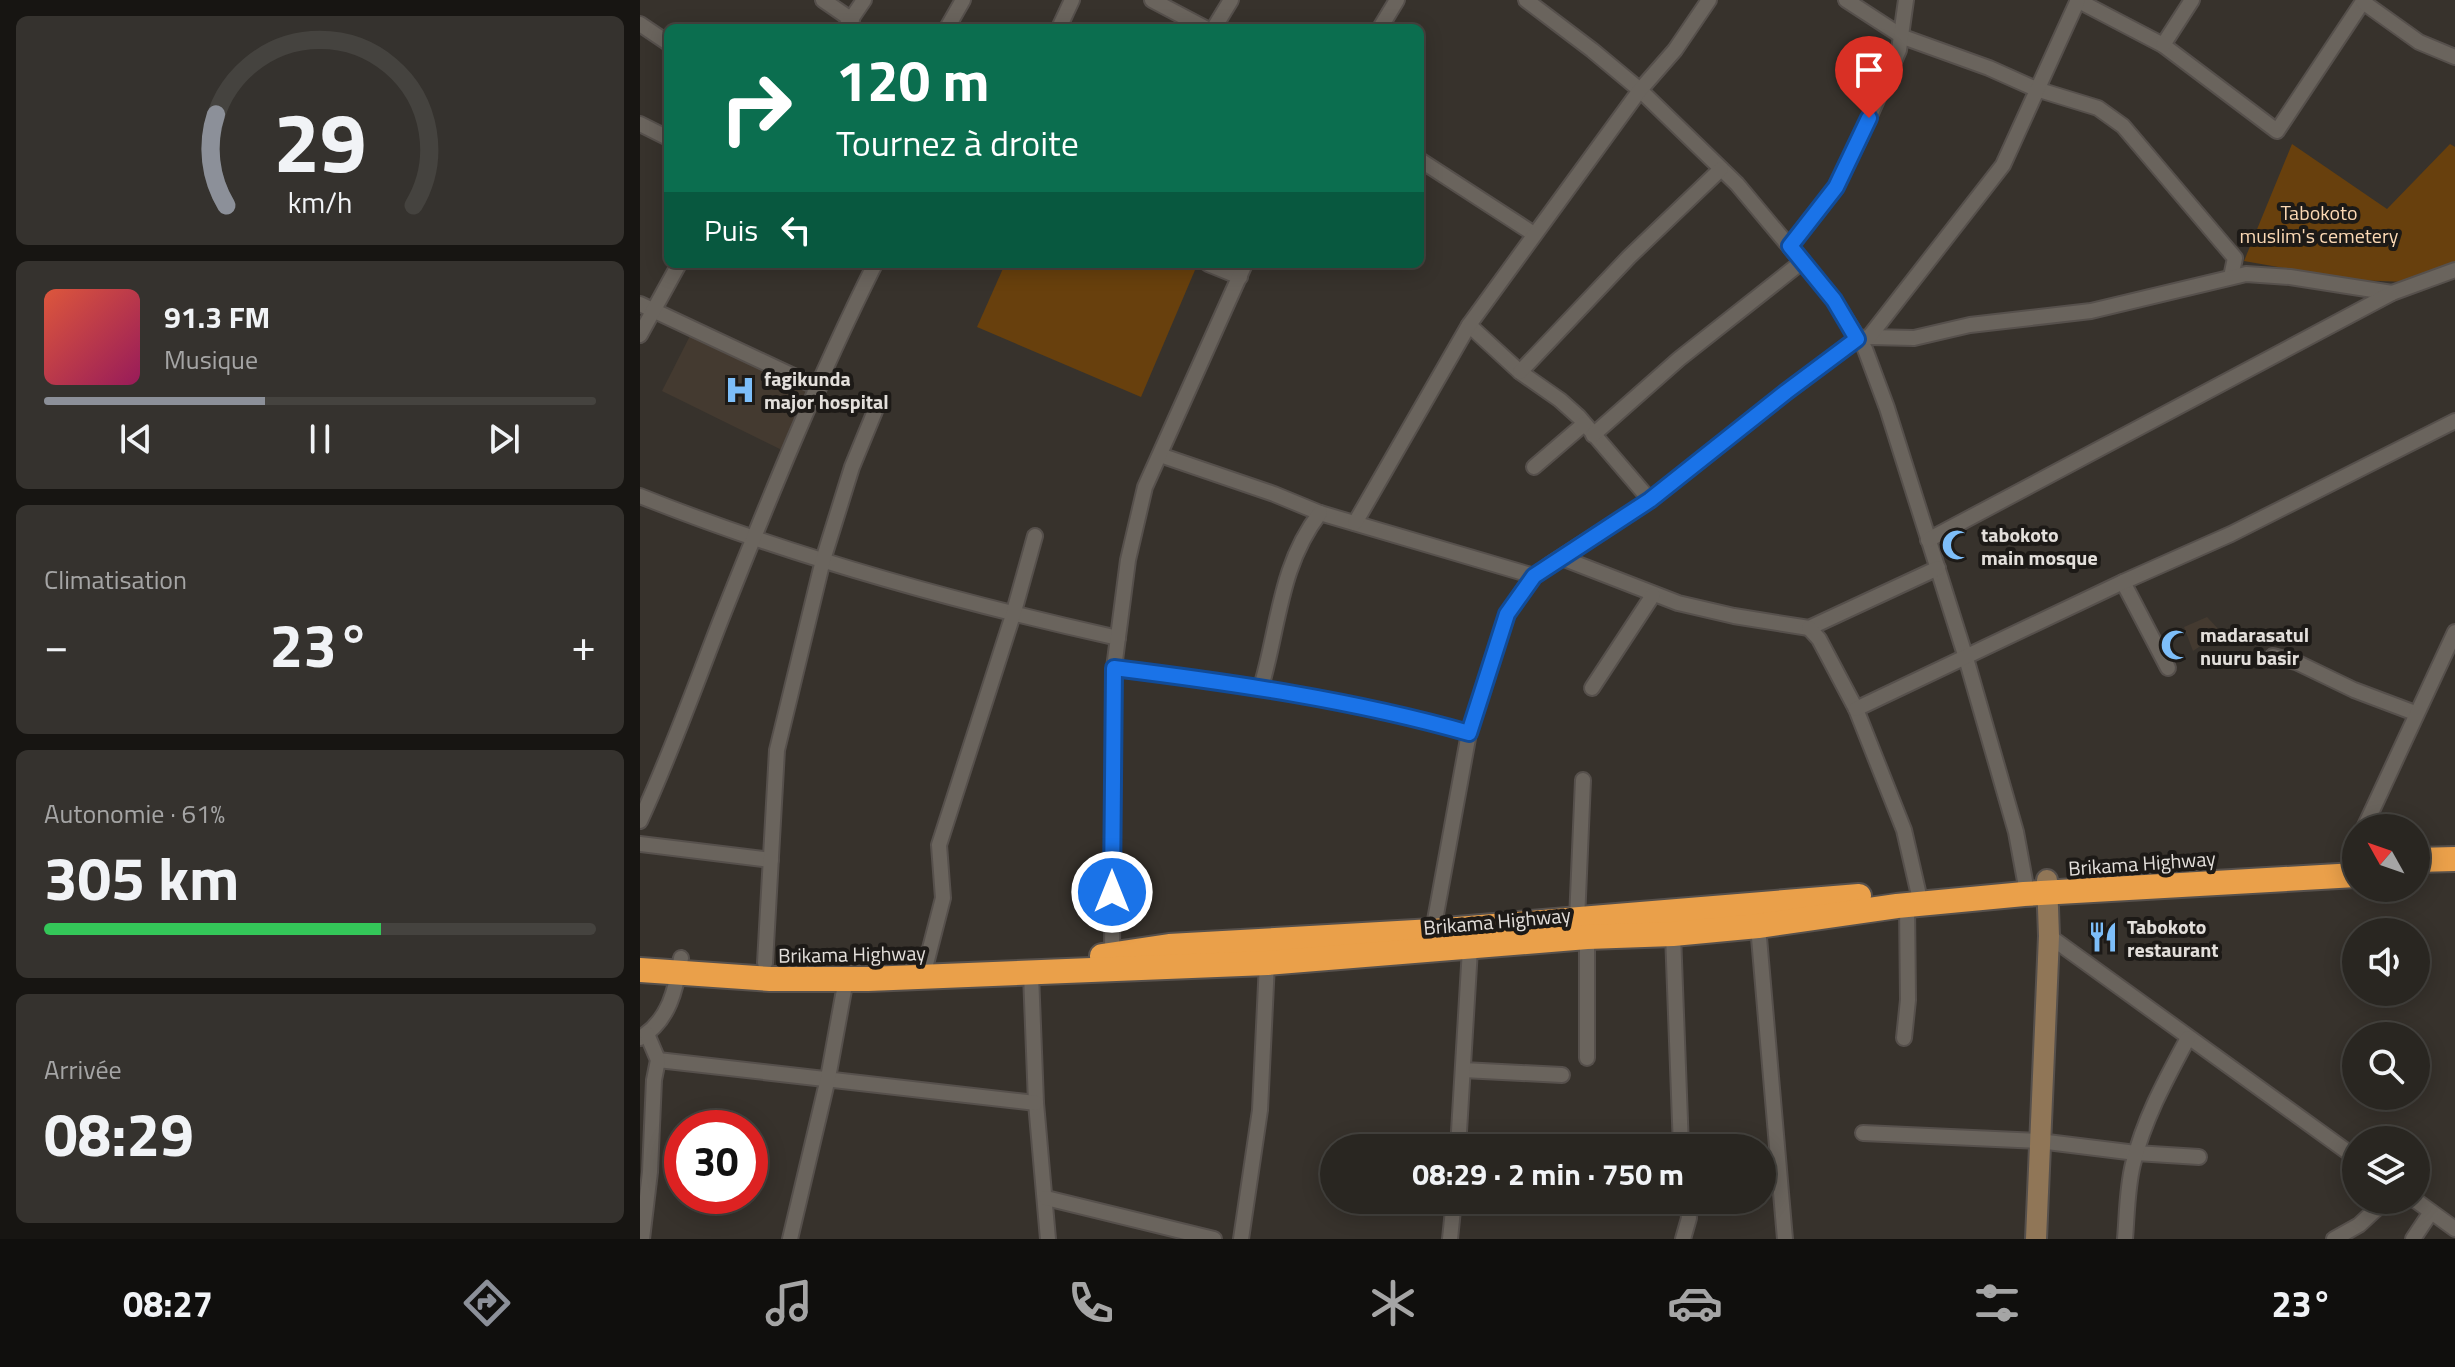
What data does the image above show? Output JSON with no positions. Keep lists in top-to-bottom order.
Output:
{
  "streets": {
    "highway": ["Brikama Highway"]
  },
  "parks": ["Tabokoto muslim's cemetery"],
  "places": {
    "hospital": ["fagikunda major hospital"],
    "mosque": ["tabokoto main mosque", "madarasatul nuuru basir"],
    "restaurant": ["Tabokoto restaurant"]
  },
  "north": "top left",
  "page": {
    "turn": ["120 m", "Tournez à droite"],
    "then": "Puis",
    "song": ["91.3 FM", "Musique"],
    "tile": [
      "Climatisation",
      ["Autonomie · 61%", "305 km"],
      ["Arrivée", "08:29"]
    ],
    "heat": ["−", "23°", "+"],
    "limit": "30",
    "trip": "08:29 · 2 min · 750 m",
    "tabs": ["08:27", "23°"],
    "gauge": ["29", "km/h"]
  }
}
